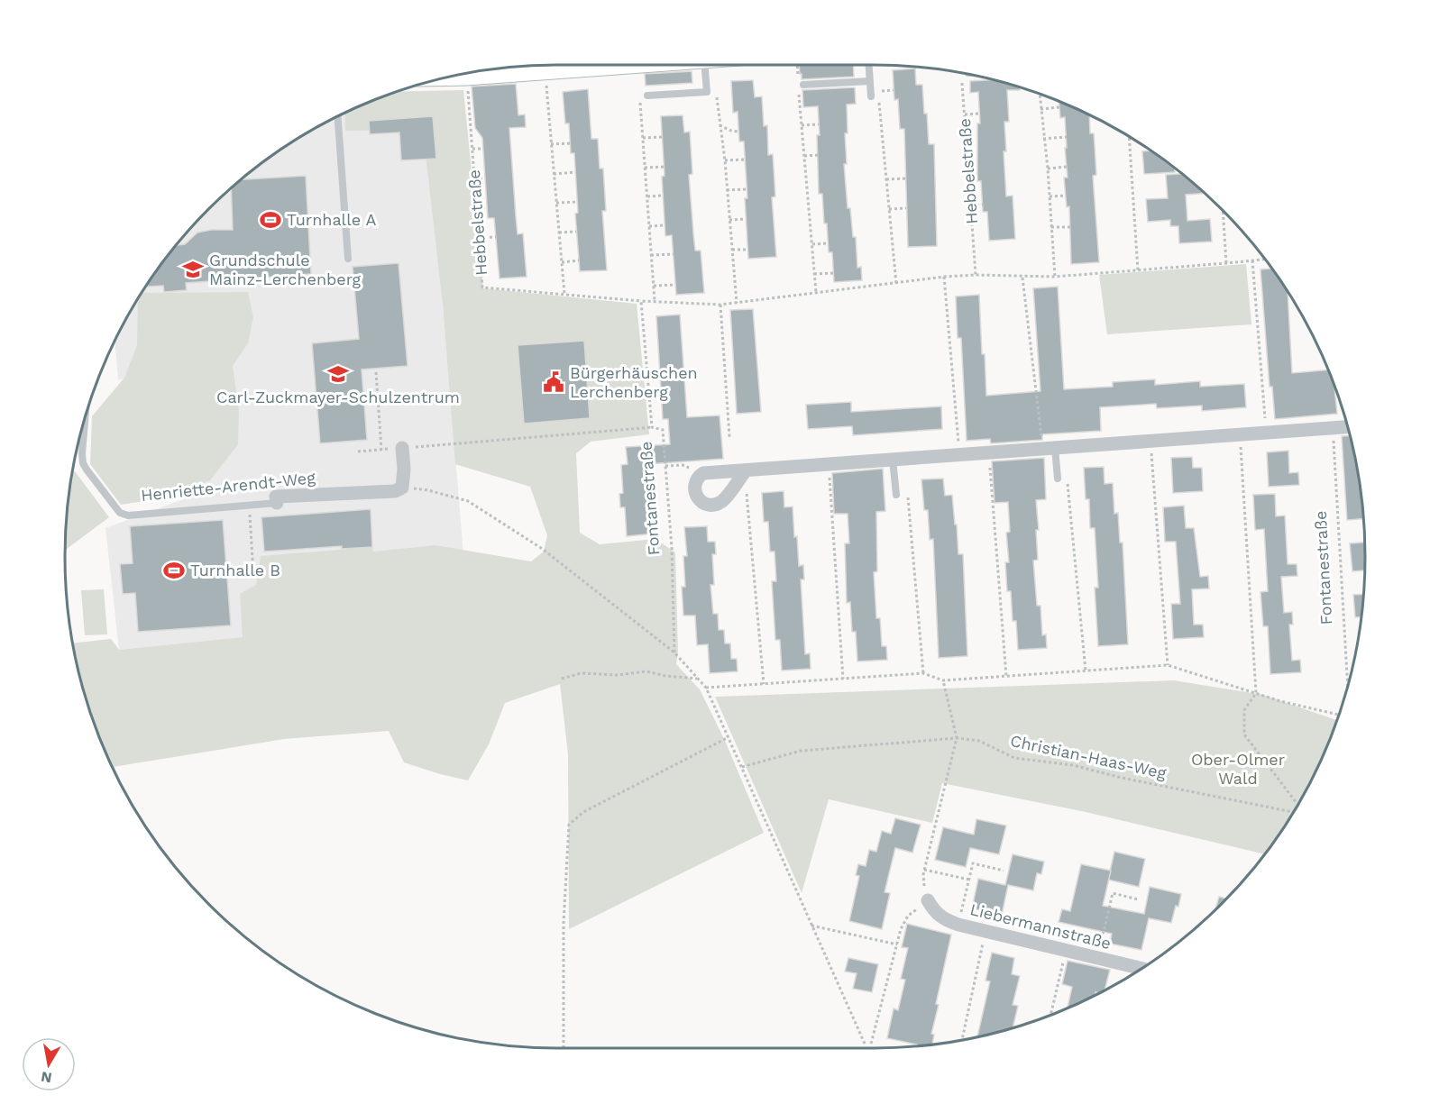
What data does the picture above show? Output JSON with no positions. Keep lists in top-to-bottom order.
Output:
{
  "streets": {
    "street": ["Henriette-Arendt-Weg", "Liebermannstraße"],
    "path": ["Hebbelstraße", "Fontanestraße", "Christian-Haas-Weg"]
  },
  "crossings": [
    ["Hebbelstraße", "Fontanestraße"]
  ],
  "parks": ["Ober-Olmer Wald"],
  "places": {
    "sports": ["Turnhalle A", "Turnhalle B"],
    "school or university": ["Grundschule Mainz-Lerchenberg", "Carl-Zuckmayer-Schulzentrum"],
    "public building": ["Bürgerhäuschen Lerchenberg"]
  },
  "north": "bottom"
}
